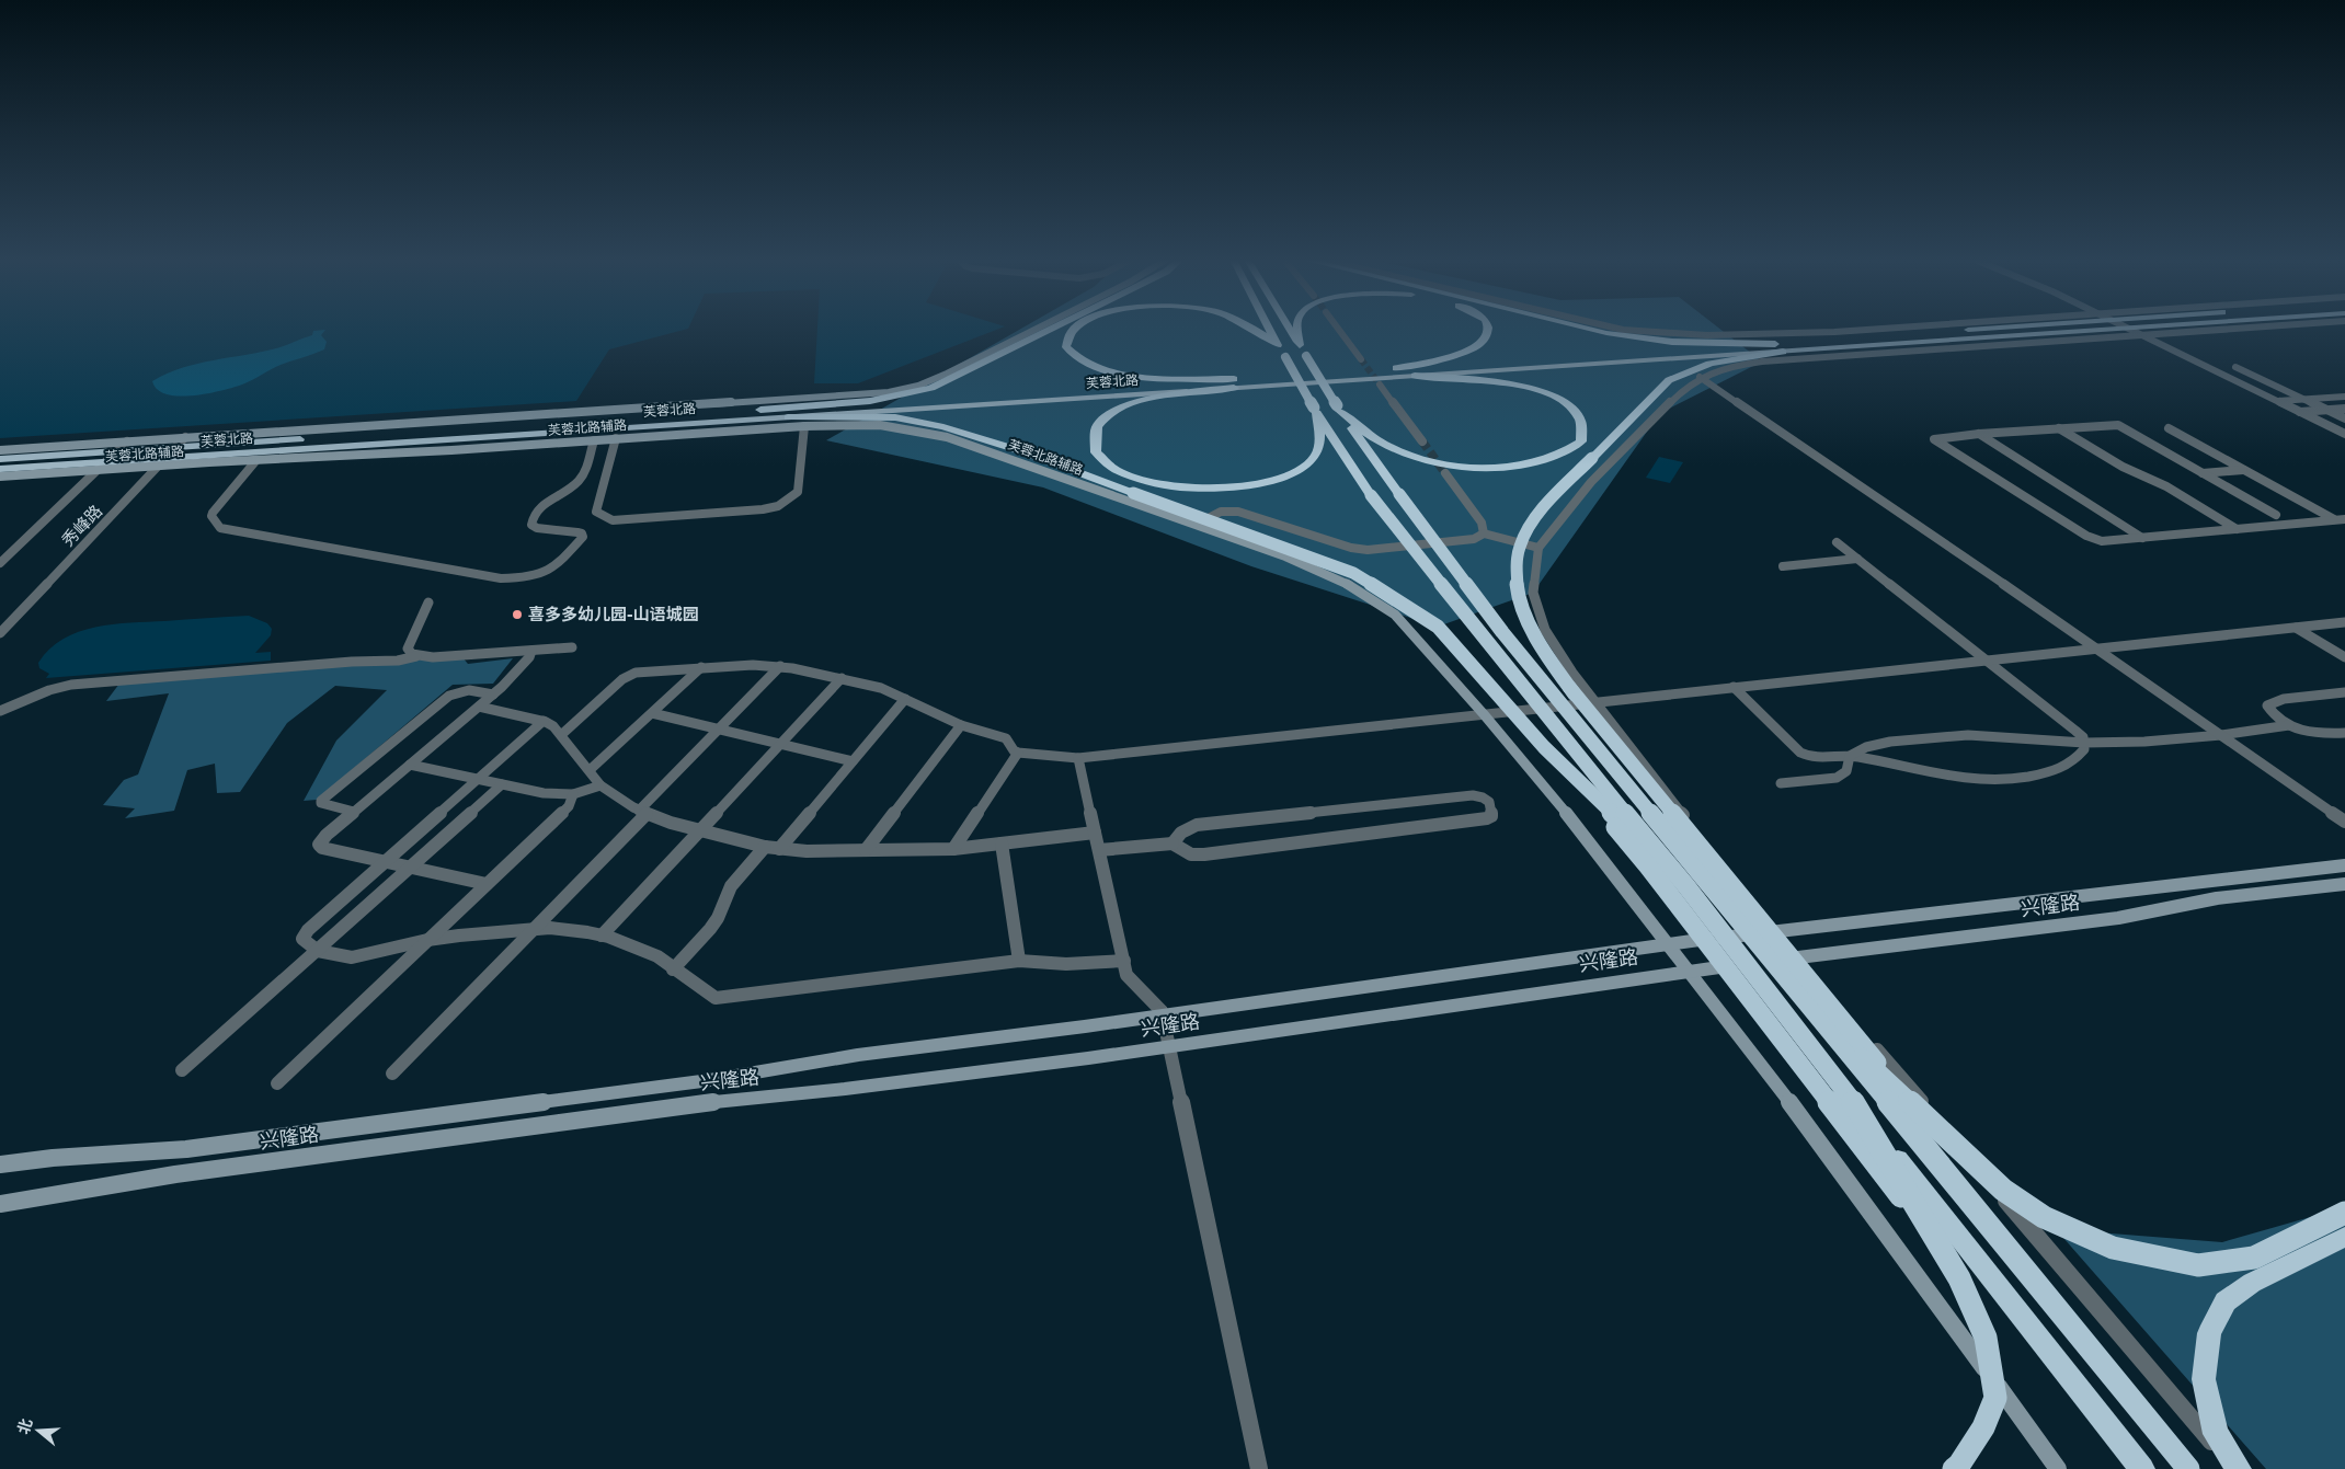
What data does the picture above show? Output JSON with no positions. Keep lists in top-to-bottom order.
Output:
{
  "streets": {
    "main road": ["芙蓉北路", "芙蓉北路辅路", "兴隆路"],
    "street": ["秀峰路"]
  },
  "crossings": [
    ["芙蓉北路", "秀峰路"],
    ["芙蓉北路辅路", "秀峰路"],
    ["芙蓉北路辅路", "兴隆路"]
  ],
  "places": ["喜多多幼儿园-山语城园"],
  "north": "left"
}
